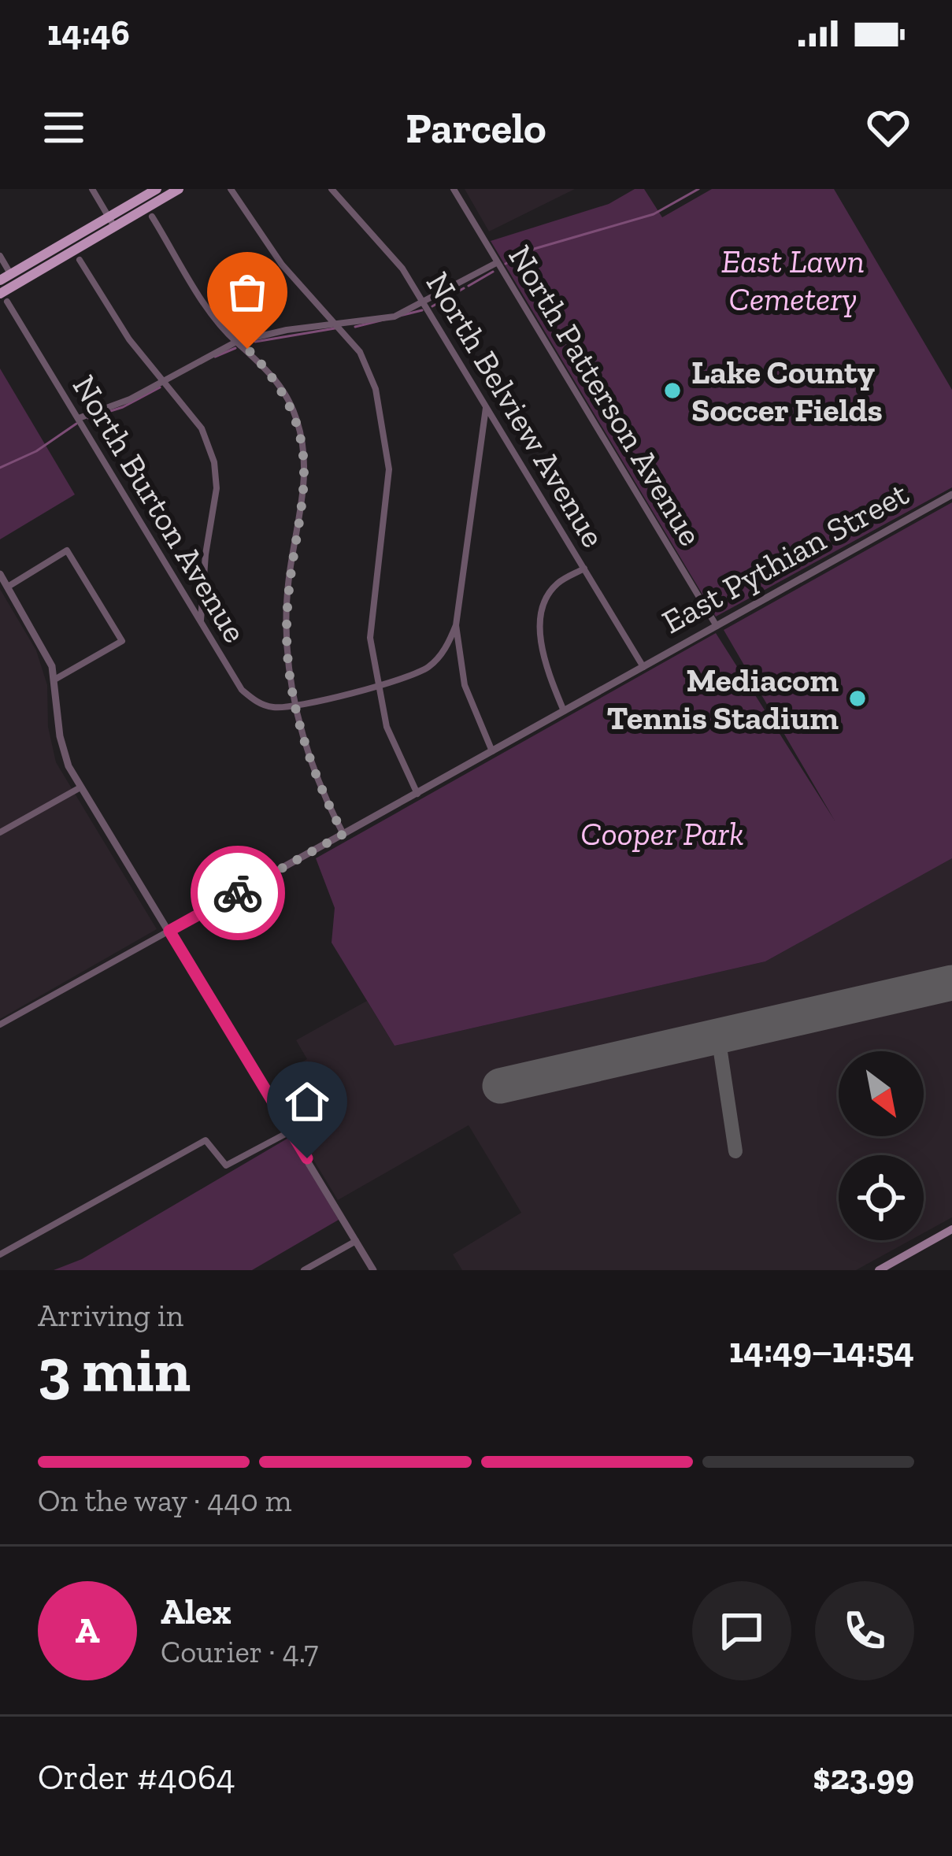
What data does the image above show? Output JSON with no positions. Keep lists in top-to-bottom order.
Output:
{
  "streets": {
    "street": [
      "North Patterson Avenue",
      "North Belview Avenue",
      "North Burton Avenue",
      "East Pythian Street"
    ]
  },
  "crossings": [
    ["North Patterson Avenue", "East Pythian Street"],
    ["North Belview Avenue", "East Pythian Street"]
  ],
  "parks": ["East Lawn Cemetery", "Cooper Park"],
  "places": ["Lake County Soccer Fields", "Mediacom Tennis Stadium"],
  "north": "bottom right",
  "page": {
    "status": "14:46",
    "header": "Parcelo",
    "heading": ["3 min", "Arriving in", "14:49–14:54"],
    "panel": [
      "Alex",
      "Courier · 4.7",
      "Order #4064",
      "$23.99"
    ],
    "bar": "On the way · 440 m",
    "round": "A"
  }
}
